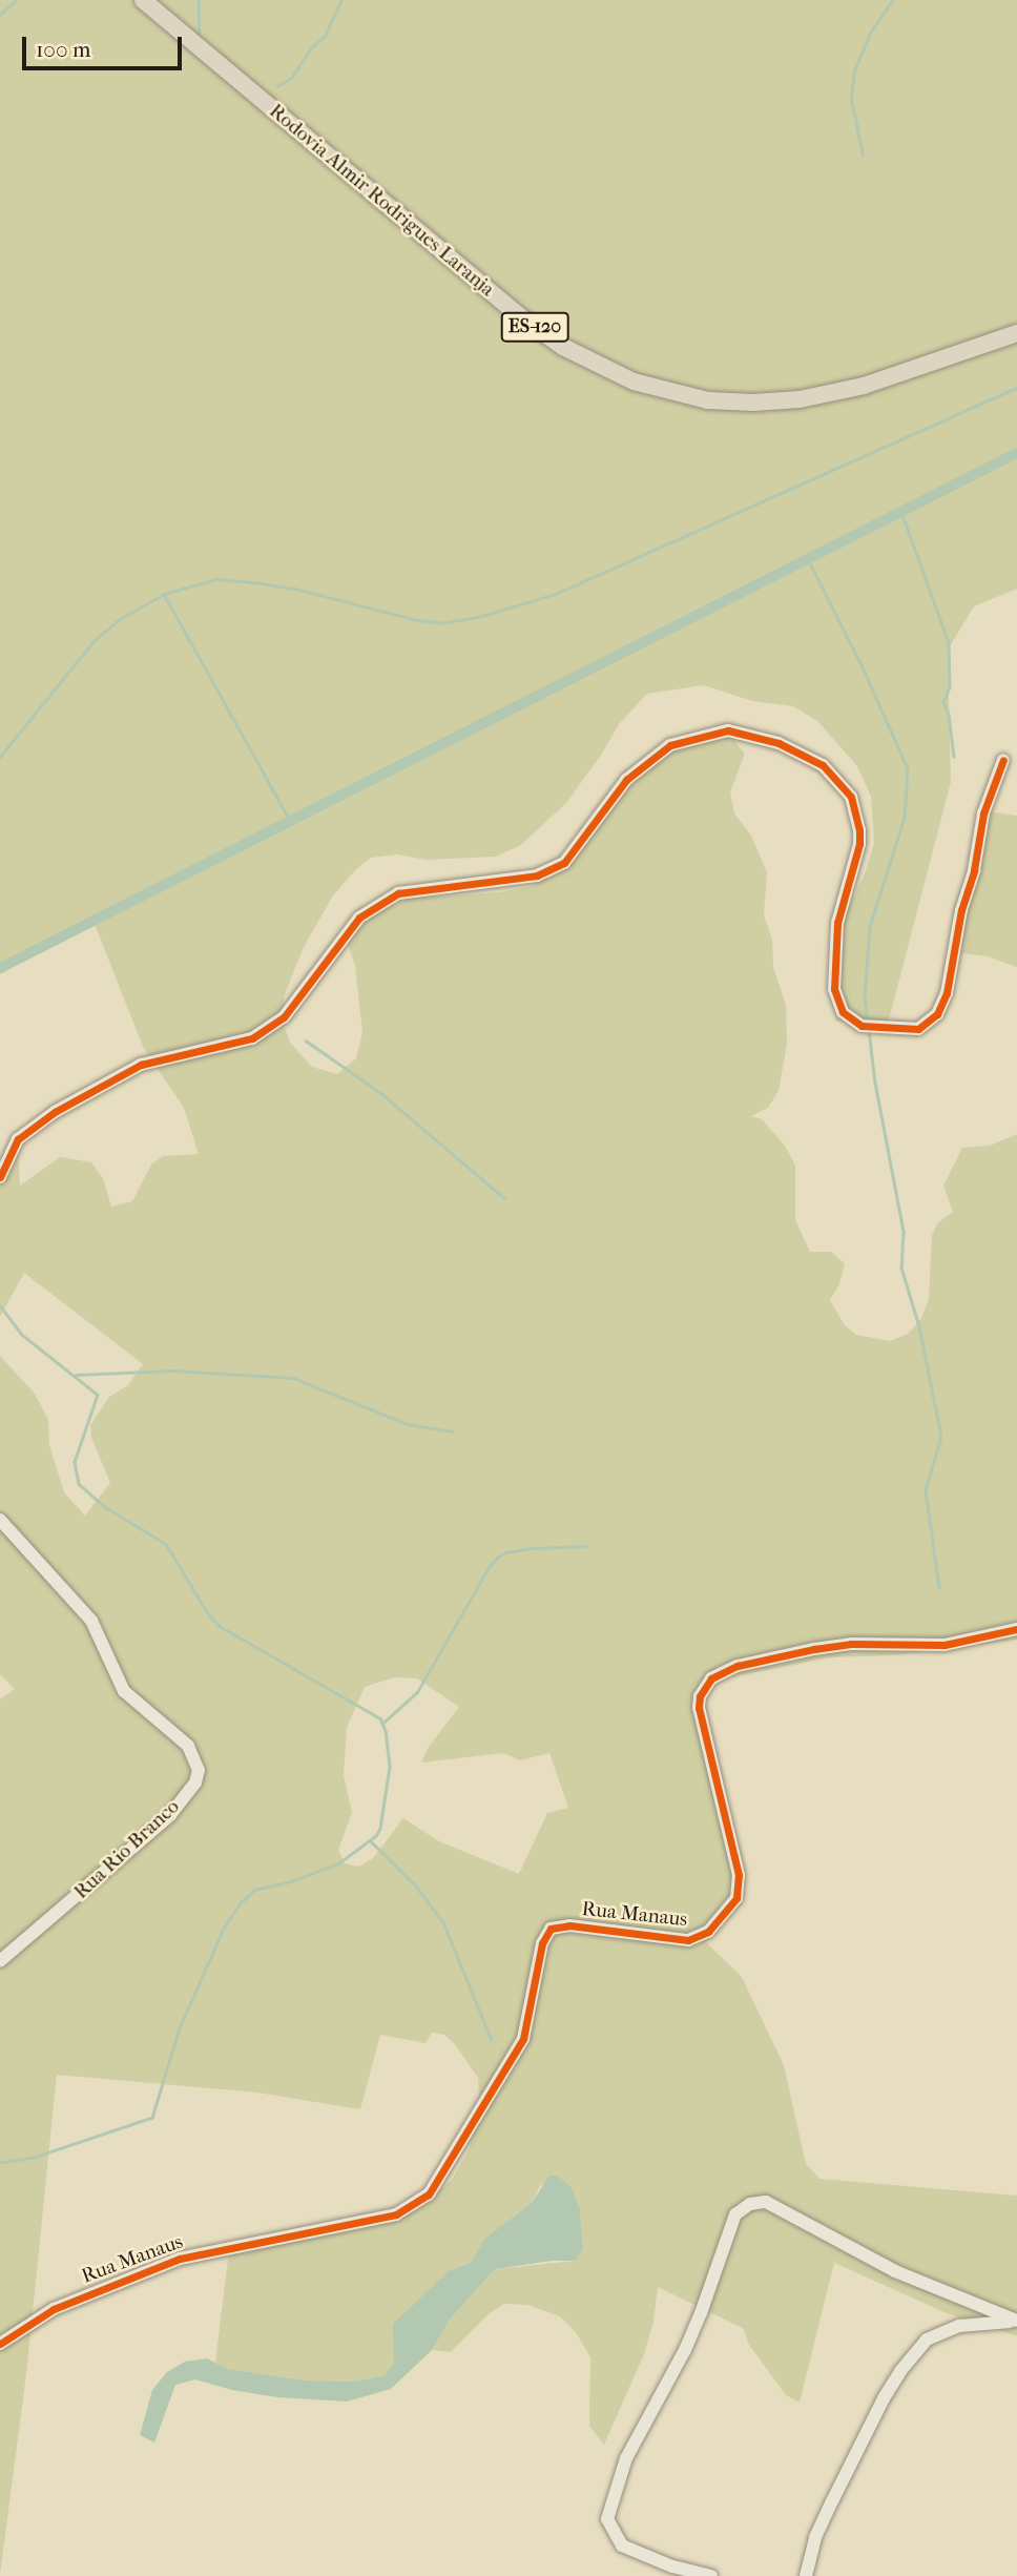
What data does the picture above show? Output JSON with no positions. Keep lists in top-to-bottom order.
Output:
{
  "streets": {
    "main road": ["Rodovia Almir Rodrigues Laranja", "ES-120"],
    "street": ["Rua Rio Branco", "Rua Manaus"]
  },
  "scale_bar": "100 m"
}
